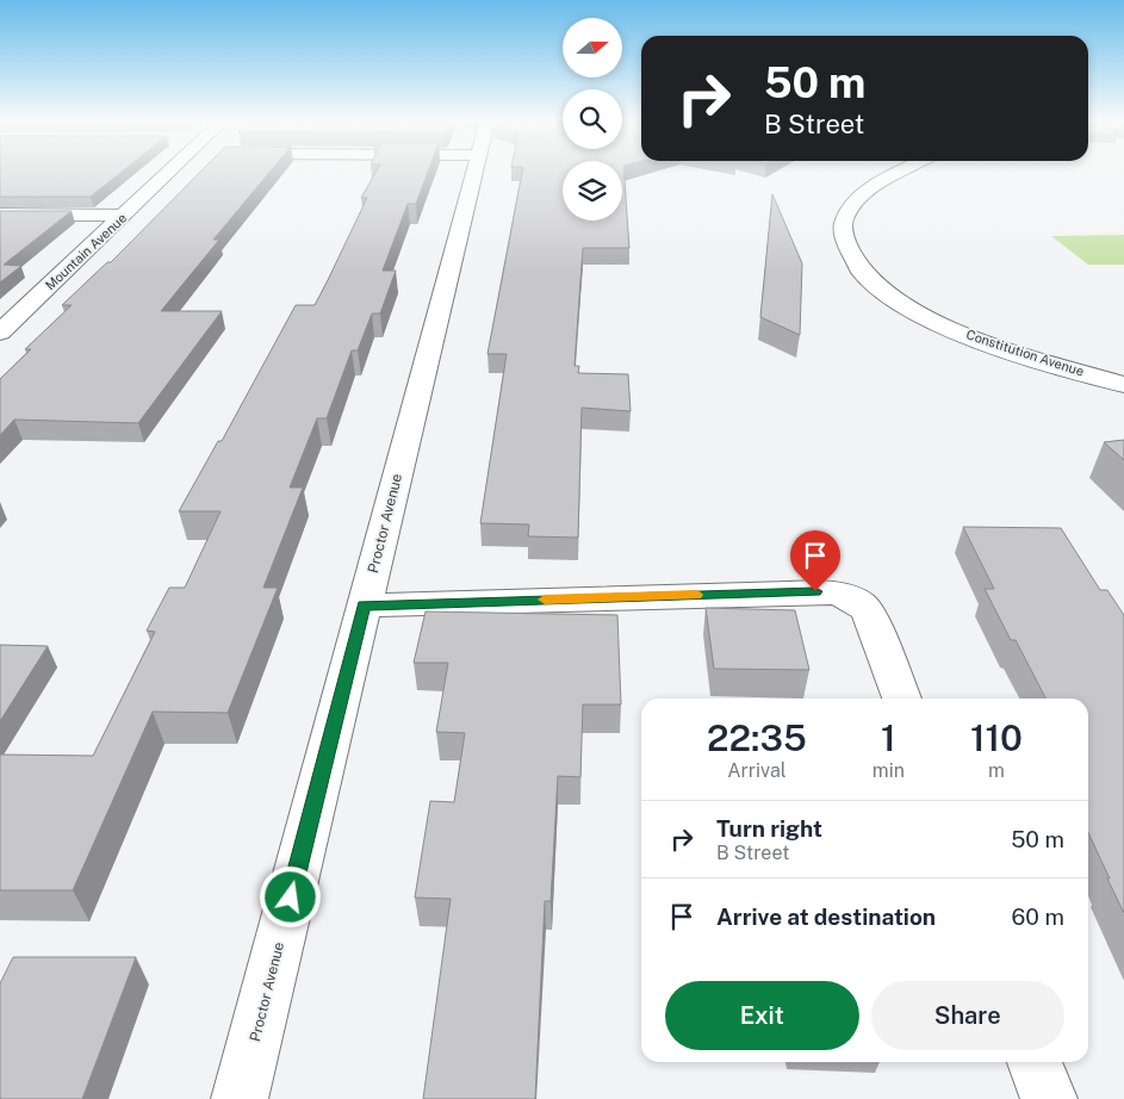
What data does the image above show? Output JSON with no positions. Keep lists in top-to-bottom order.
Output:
{
  "streets": {
    "street": ["Mountain Avenue", "Constitution Avenue", "Proctor Avenue"]
  },
  "north": "right",
  "page": {
    "turn": ["50 m", "B Street"],
    "eta": [
      "22:35",
      "Arrival",
      "1",
      "min",
      "110",
      "m"
    ],
    "list": [
      {
        "name": "Turn right",
        "note": "B Street",
        "value": "50 m"
      },
      {
        "name": "Arrive at destination",
        "value": "60 m"
      }
    ],
    "buttons": ["Exit", "Share"]
  }
}
